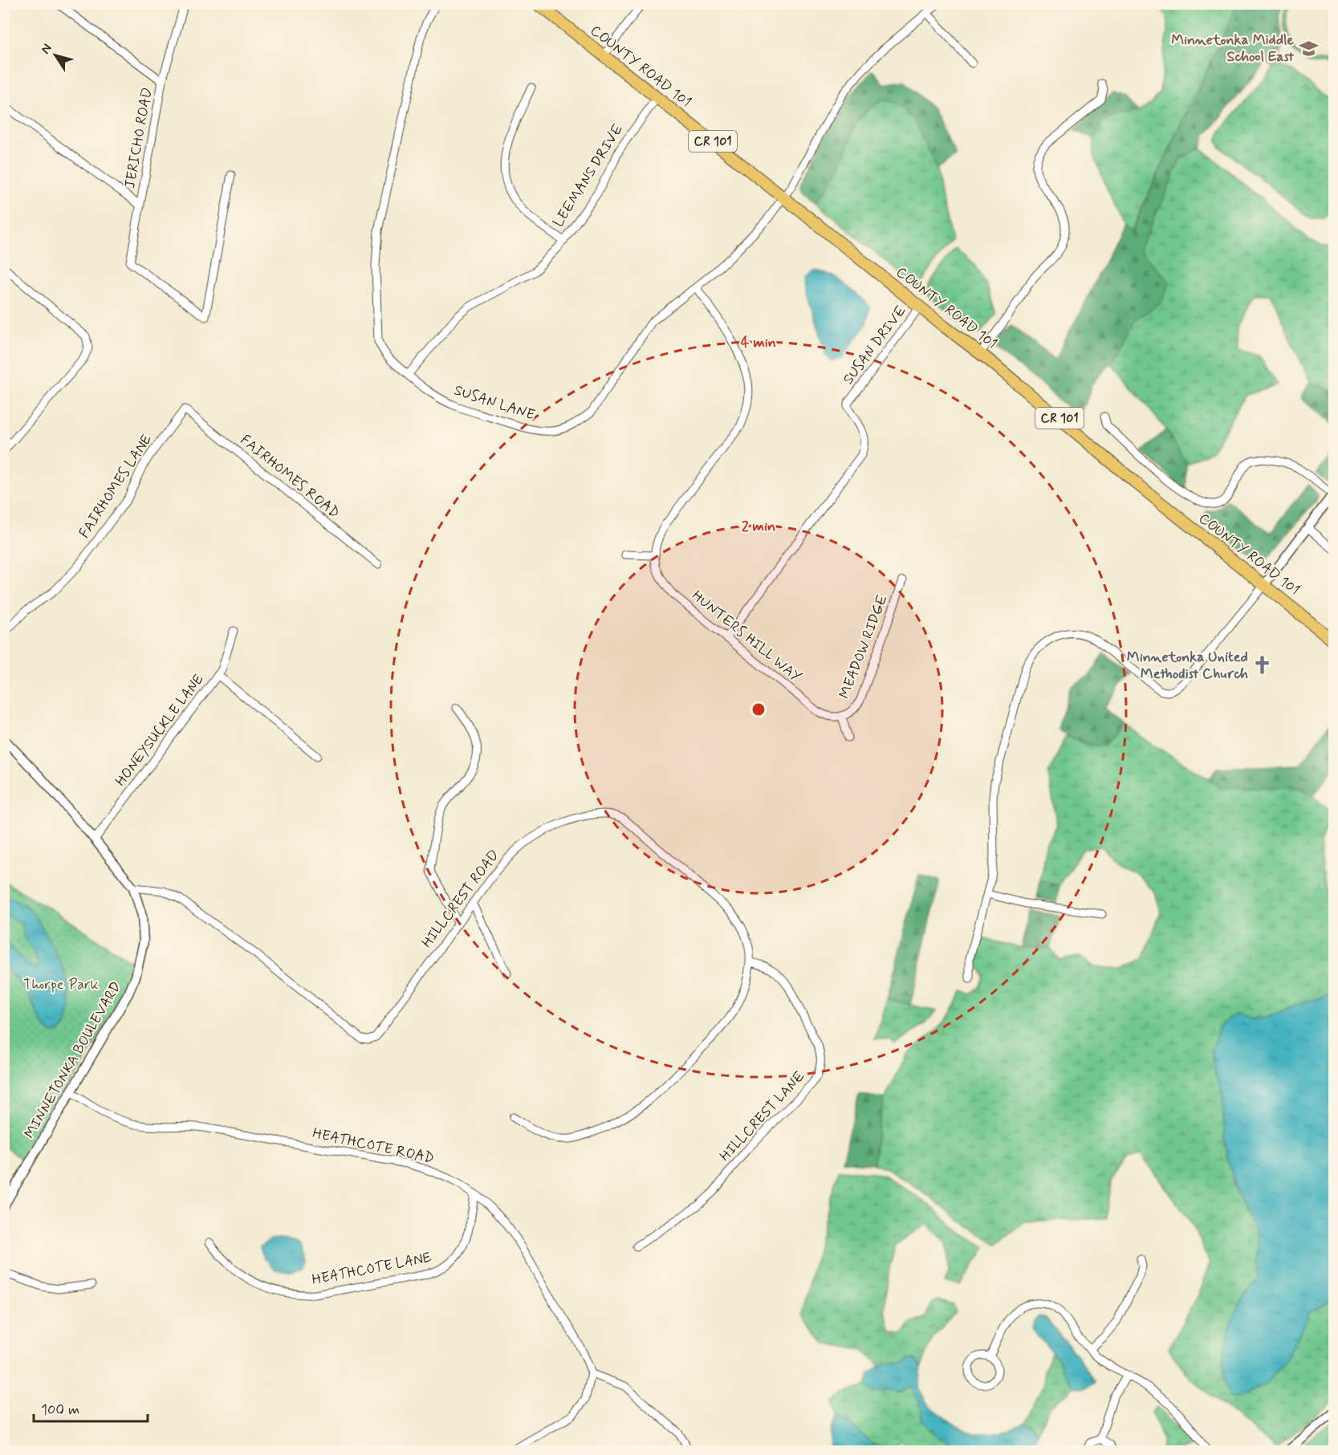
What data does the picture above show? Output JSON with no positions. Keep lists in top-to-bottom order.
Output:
{
  "streets": {
    "main road": ["COUNTY ROAD 101", "CR 101"],
    "street": [
      "JERICHO ROAD",
      "LEEMANS DRIVE",
      "SUSAN DRIVE",
      "SUSAN LANE",
      "FAIRHOMES ROAD",
      "FAIRHOMES LANE",
      "HUNTERS HILL WAY",
      "MEADOW RIDGE",
      "HONEYSUCKLE LANE",
      "HILLCREST ROAD",
      "MINNETONKA BOULEVARD",
      "HILLCREST LANE",
      "HEATHCOTE ROAD",
      "HEATHCOTE LANE"
    ]
  },
  "crossings": [
    ["COUNTY ROAD 101", "LEEMANS DRIVE"],
    ["COUNTY ROAD 101", "SUSAN DRIVE"],
    ["COUNTY ROAD 101", "SUSAN LANE"],
    ["LEEMANS DRIVE", "SUSAN LANE"],
    ["SUSAN DRIVE", "HUNTERS HILL WAY"],
    ["SUSAN LANE", "HUNTERS HILL WAY"],
    ["FAIRHOMES ROAD", "FAIRHOMES LANE"],
    ["HUNTERS HILL WAY", "MEADOW RIDGE"],
    ["HONEYSUCKLE LANE", "MINNETONKA BOULEVARD"],
    ["HILLCREST ROAD", "MINNETONKA BOULEVARD"],
    ["HILLCREST ROAD", "HILLCREST LANE"],
    ["MINNETONKA BOULEVARD", "HEATHCOTE ROAD"],
    ["HEATHCOTE ROAD", "HEATHCOTE LANE"]
  ],
  "parks": ["Thorpe Park"],
  "places": {
    "school or university": ["Minnetonka Middle School East"],
    "church": ["Minnetonka United Methodist Church"]
  },
  "scale_bar": "100 m",
  "north": "top left",
  "rings": ["4 min", "2 min"]
}
